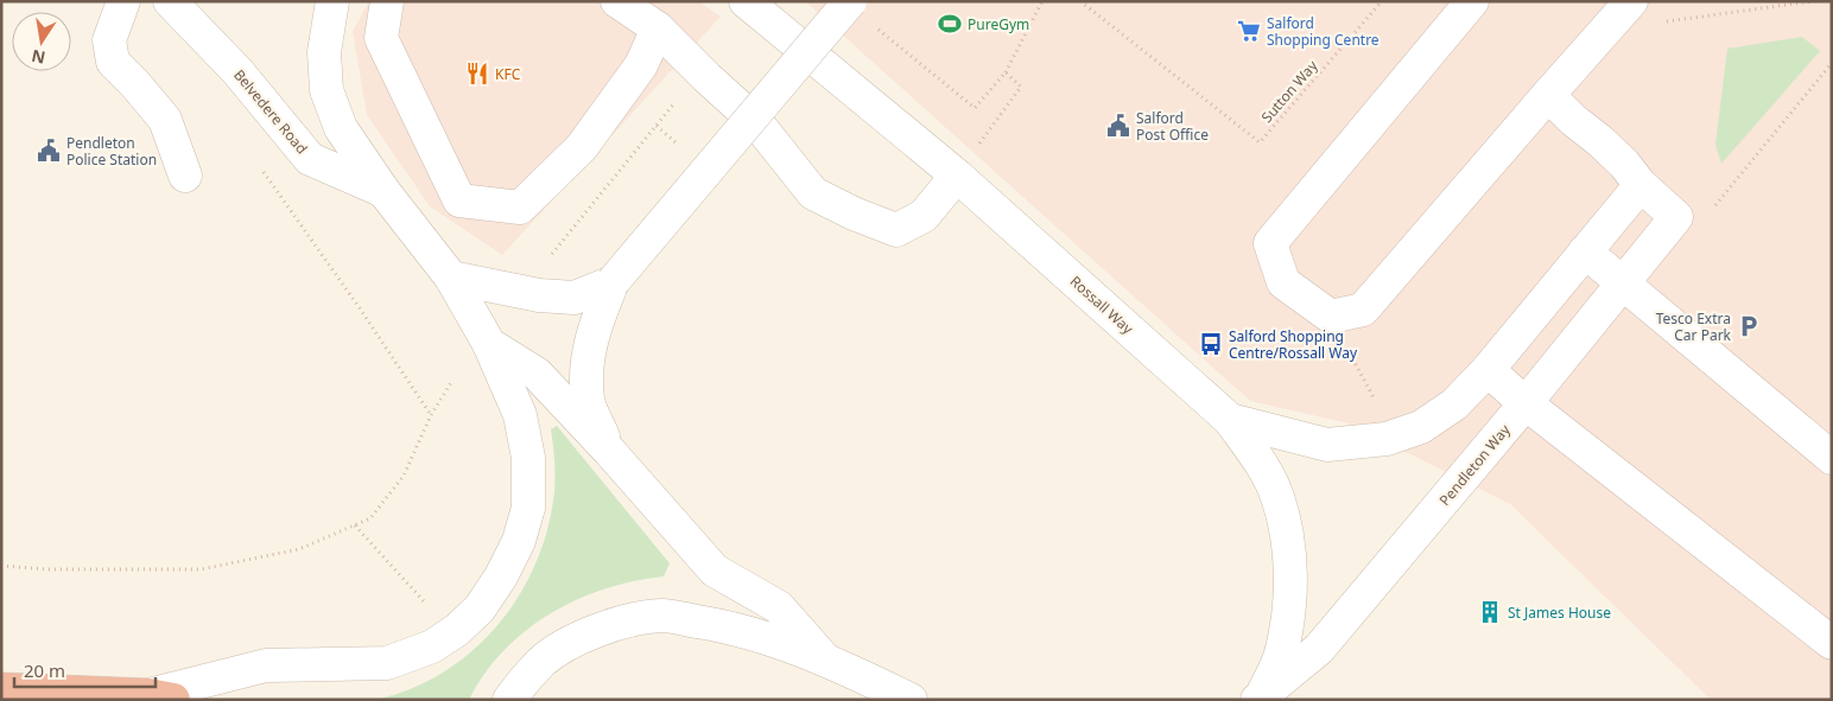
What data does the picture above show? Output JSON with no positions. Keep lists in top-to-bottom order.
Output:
{
  "streets": {
    "street": ["Belvedere Road", "Rossall Way", "Pendleton Way"],
    "path": ["Sutton Way"]
  },
  "crossings": [
    ["Rossall Way", "Pendleton Way"]
  ],
  "places": {
    "sports": ["PureGym"],
    "supermarket": ["Salford Shopping Centre"],
    "restaurant": ["KFC"],
    "public building": ["Salford Post Office", "Pendleton Police Station"],
    "parking": ["Tesco Extra Car Park"],
    "bus stop": ["Salford Shopping Centre/Rossall Way"],
    "building": ["St James House"]
  },
  "scale_bar": "20 m",
  "north": "bottom"
}
